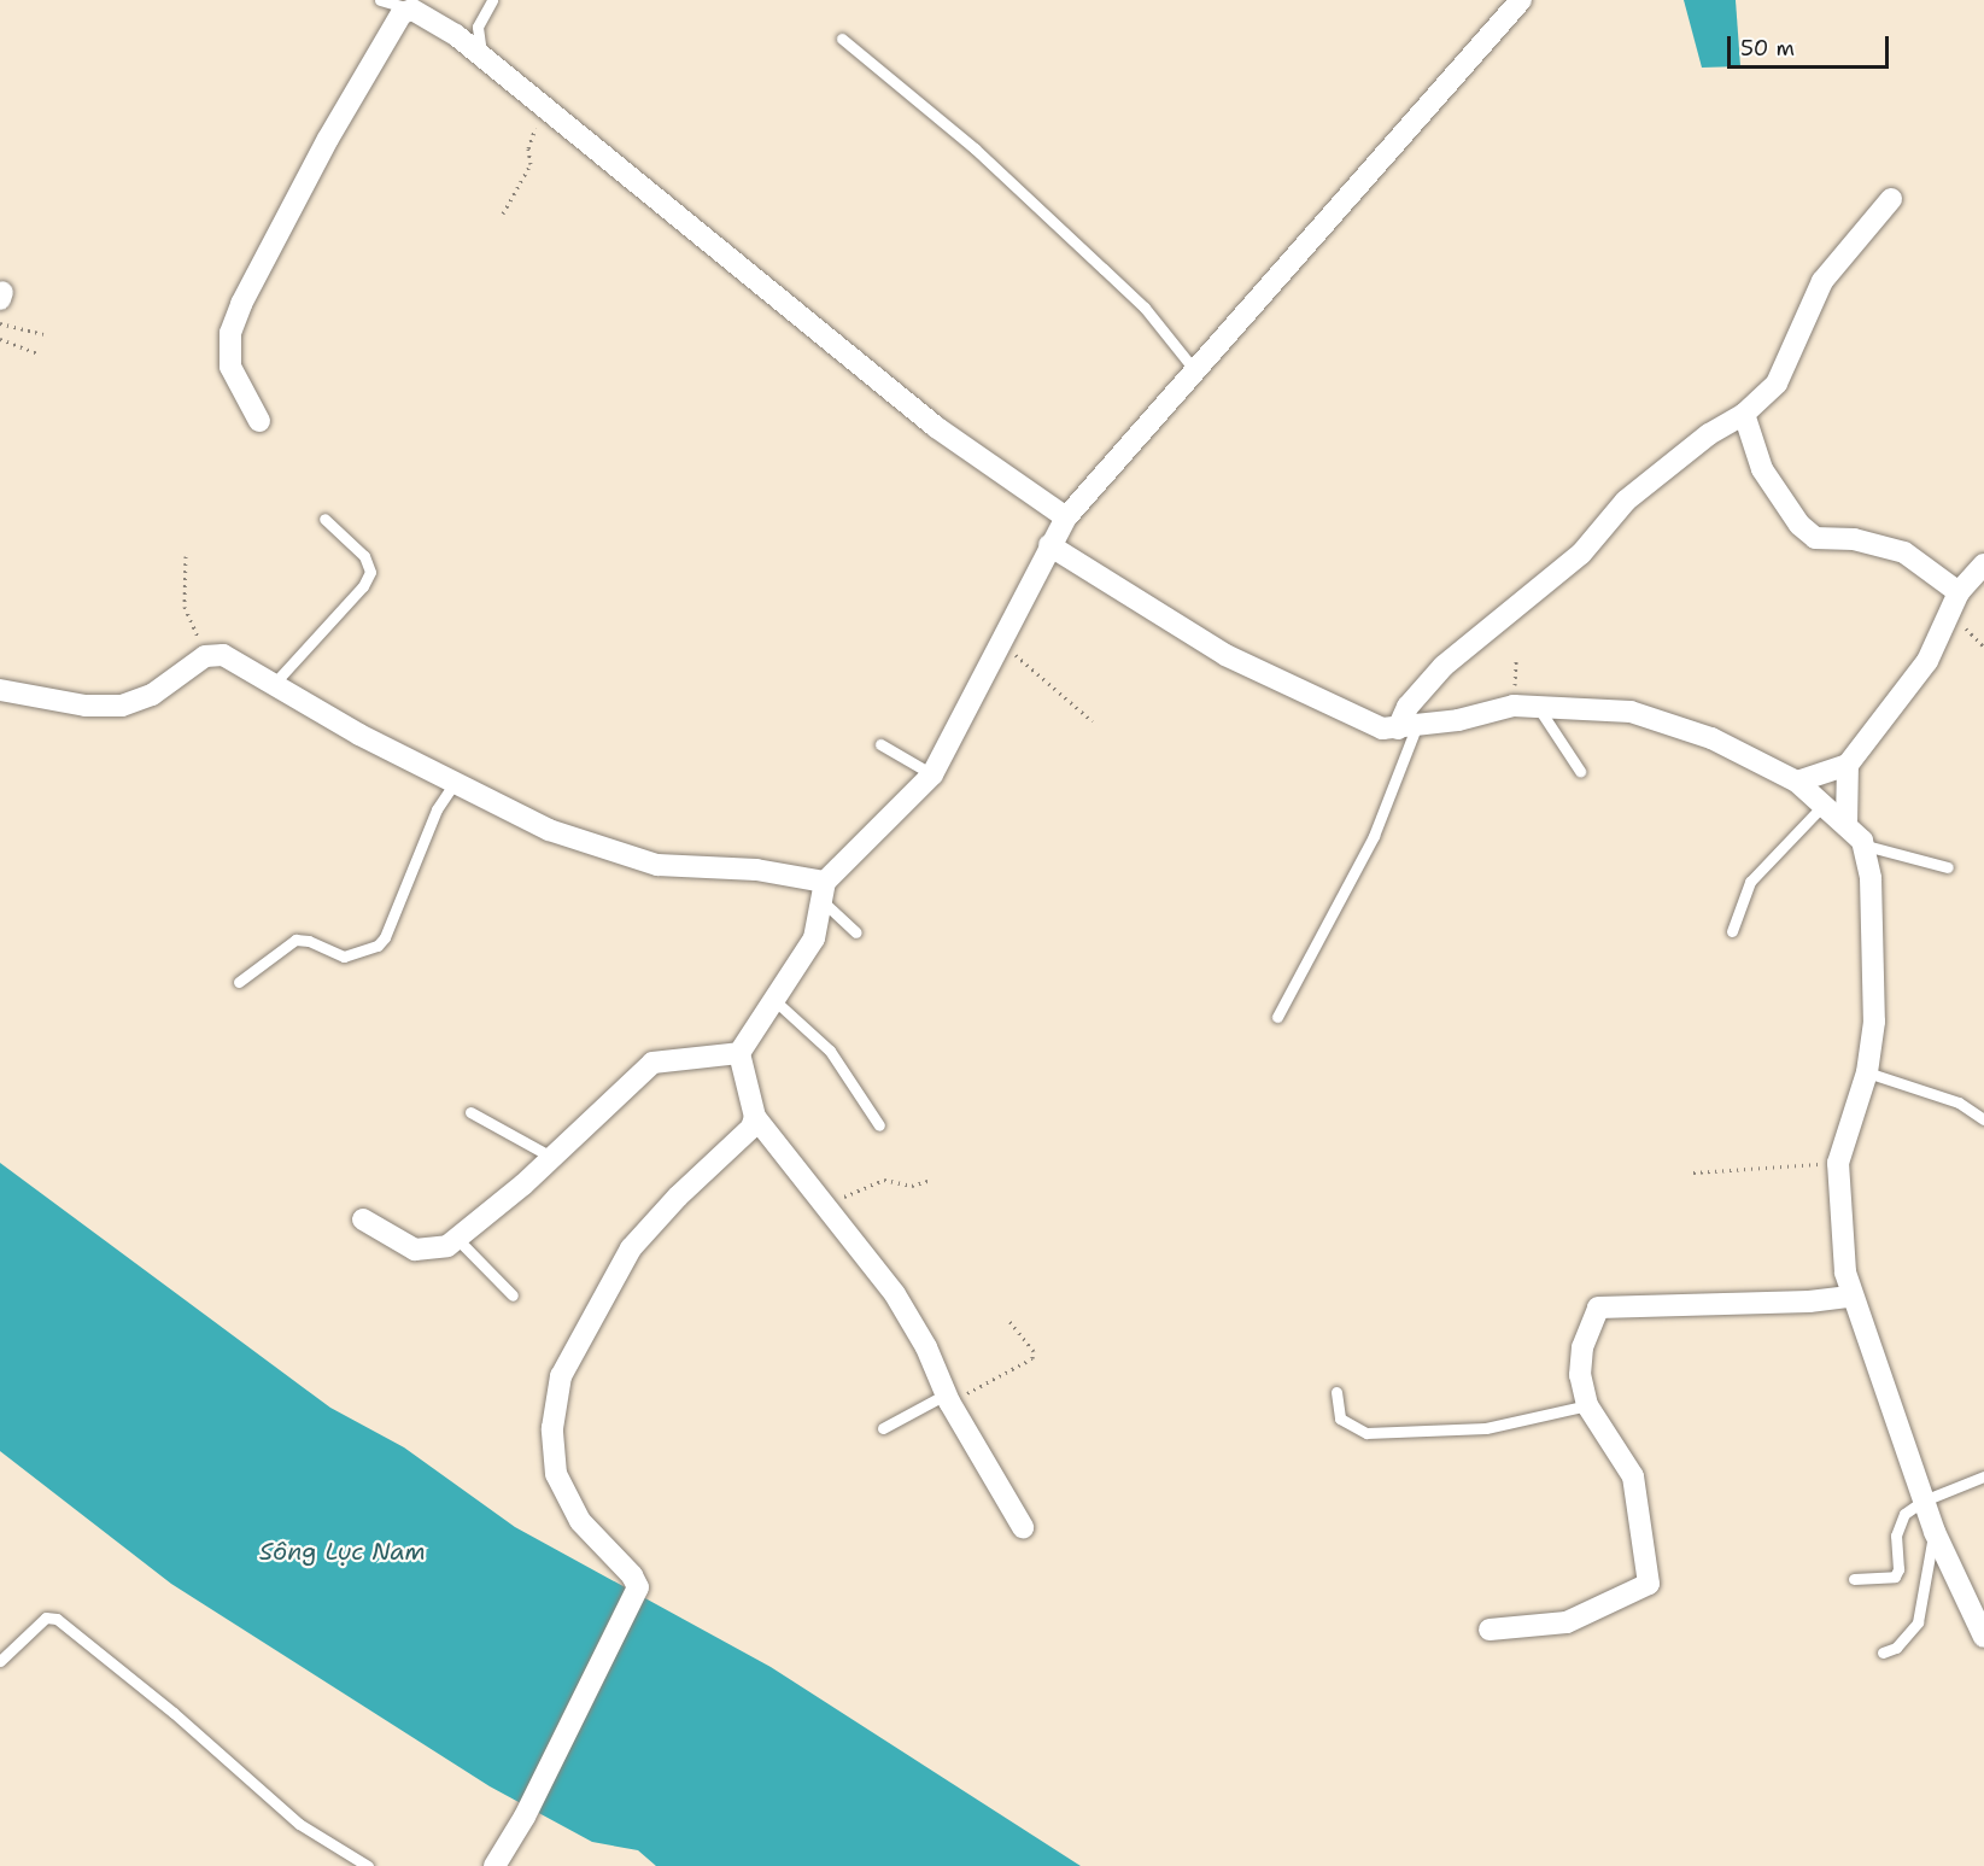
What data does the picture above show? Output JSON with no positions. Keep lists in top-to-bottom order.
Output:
{
  "water": ["Sông Lục Nam"],
  "scale_bar": "50 m"
}
